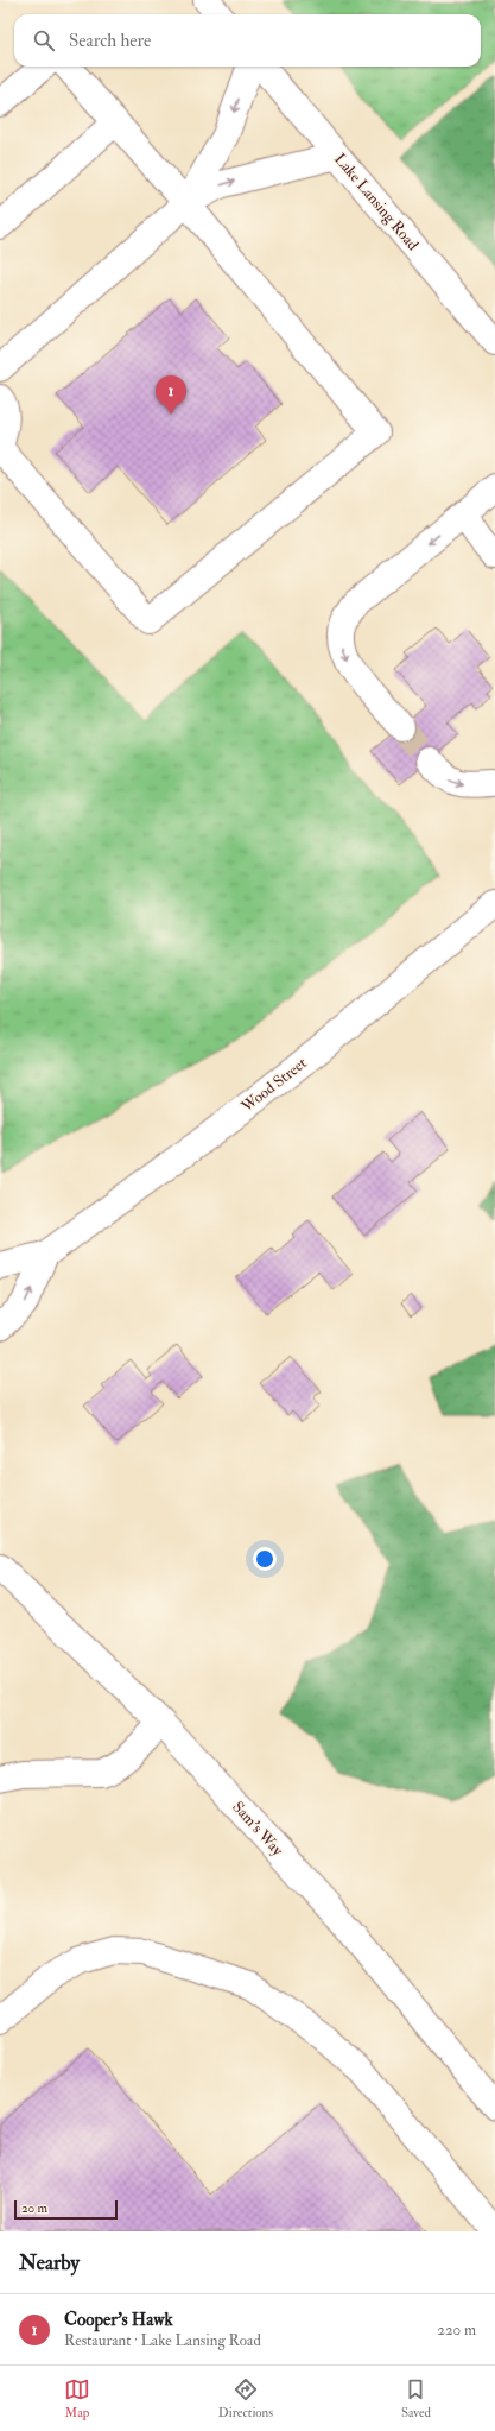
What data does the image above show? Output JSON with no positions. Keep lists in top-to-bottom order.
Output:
{
  "streets": {
    "street": ["Lake Lansing Road", "Wood Street", "Sam's Way"]
  },
  "scale_bar": "20 m",
  "page": {
    "search": "Search here",
    "pins": "1",
    "scale": "20 m",
    "heading": "Nearby",
    "list": [
      {
        "mark": "1",
        "name": "Cooper's Hawk",
        "note": "Restaurant · Lake Lansing Road",
        "value": "220 m"
      }
    ],
    "nav": ["Map", "Directions", "Saved"]
  }
}
